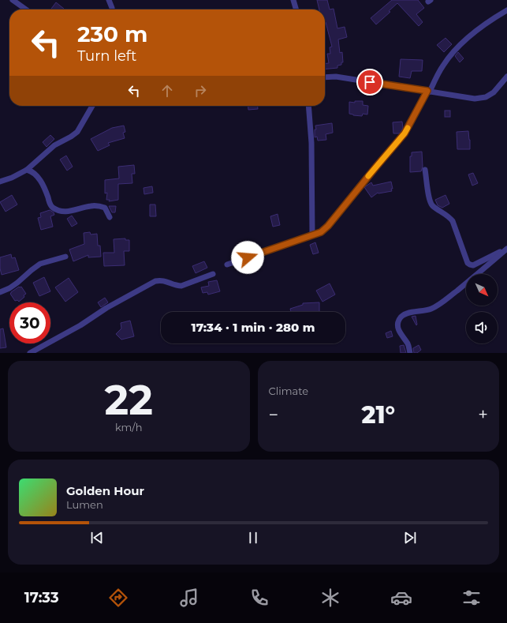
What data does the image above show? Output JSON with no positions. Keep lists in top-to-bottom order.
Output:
{
  "north": "bottom right",
  "page": {
    "turn": ["230 m", "Turn left"],
    "limit": "30",
    "trip": "17:34 · 1 min · 280 m",
    "tile": [
      ["22", "km/h"],
      "Climate"
    ],
    "heat": ["−", "21°", "+"],
    "song": ["Golden Hour", "Lumen"],
    "tabs": "17:33"
  }
}
